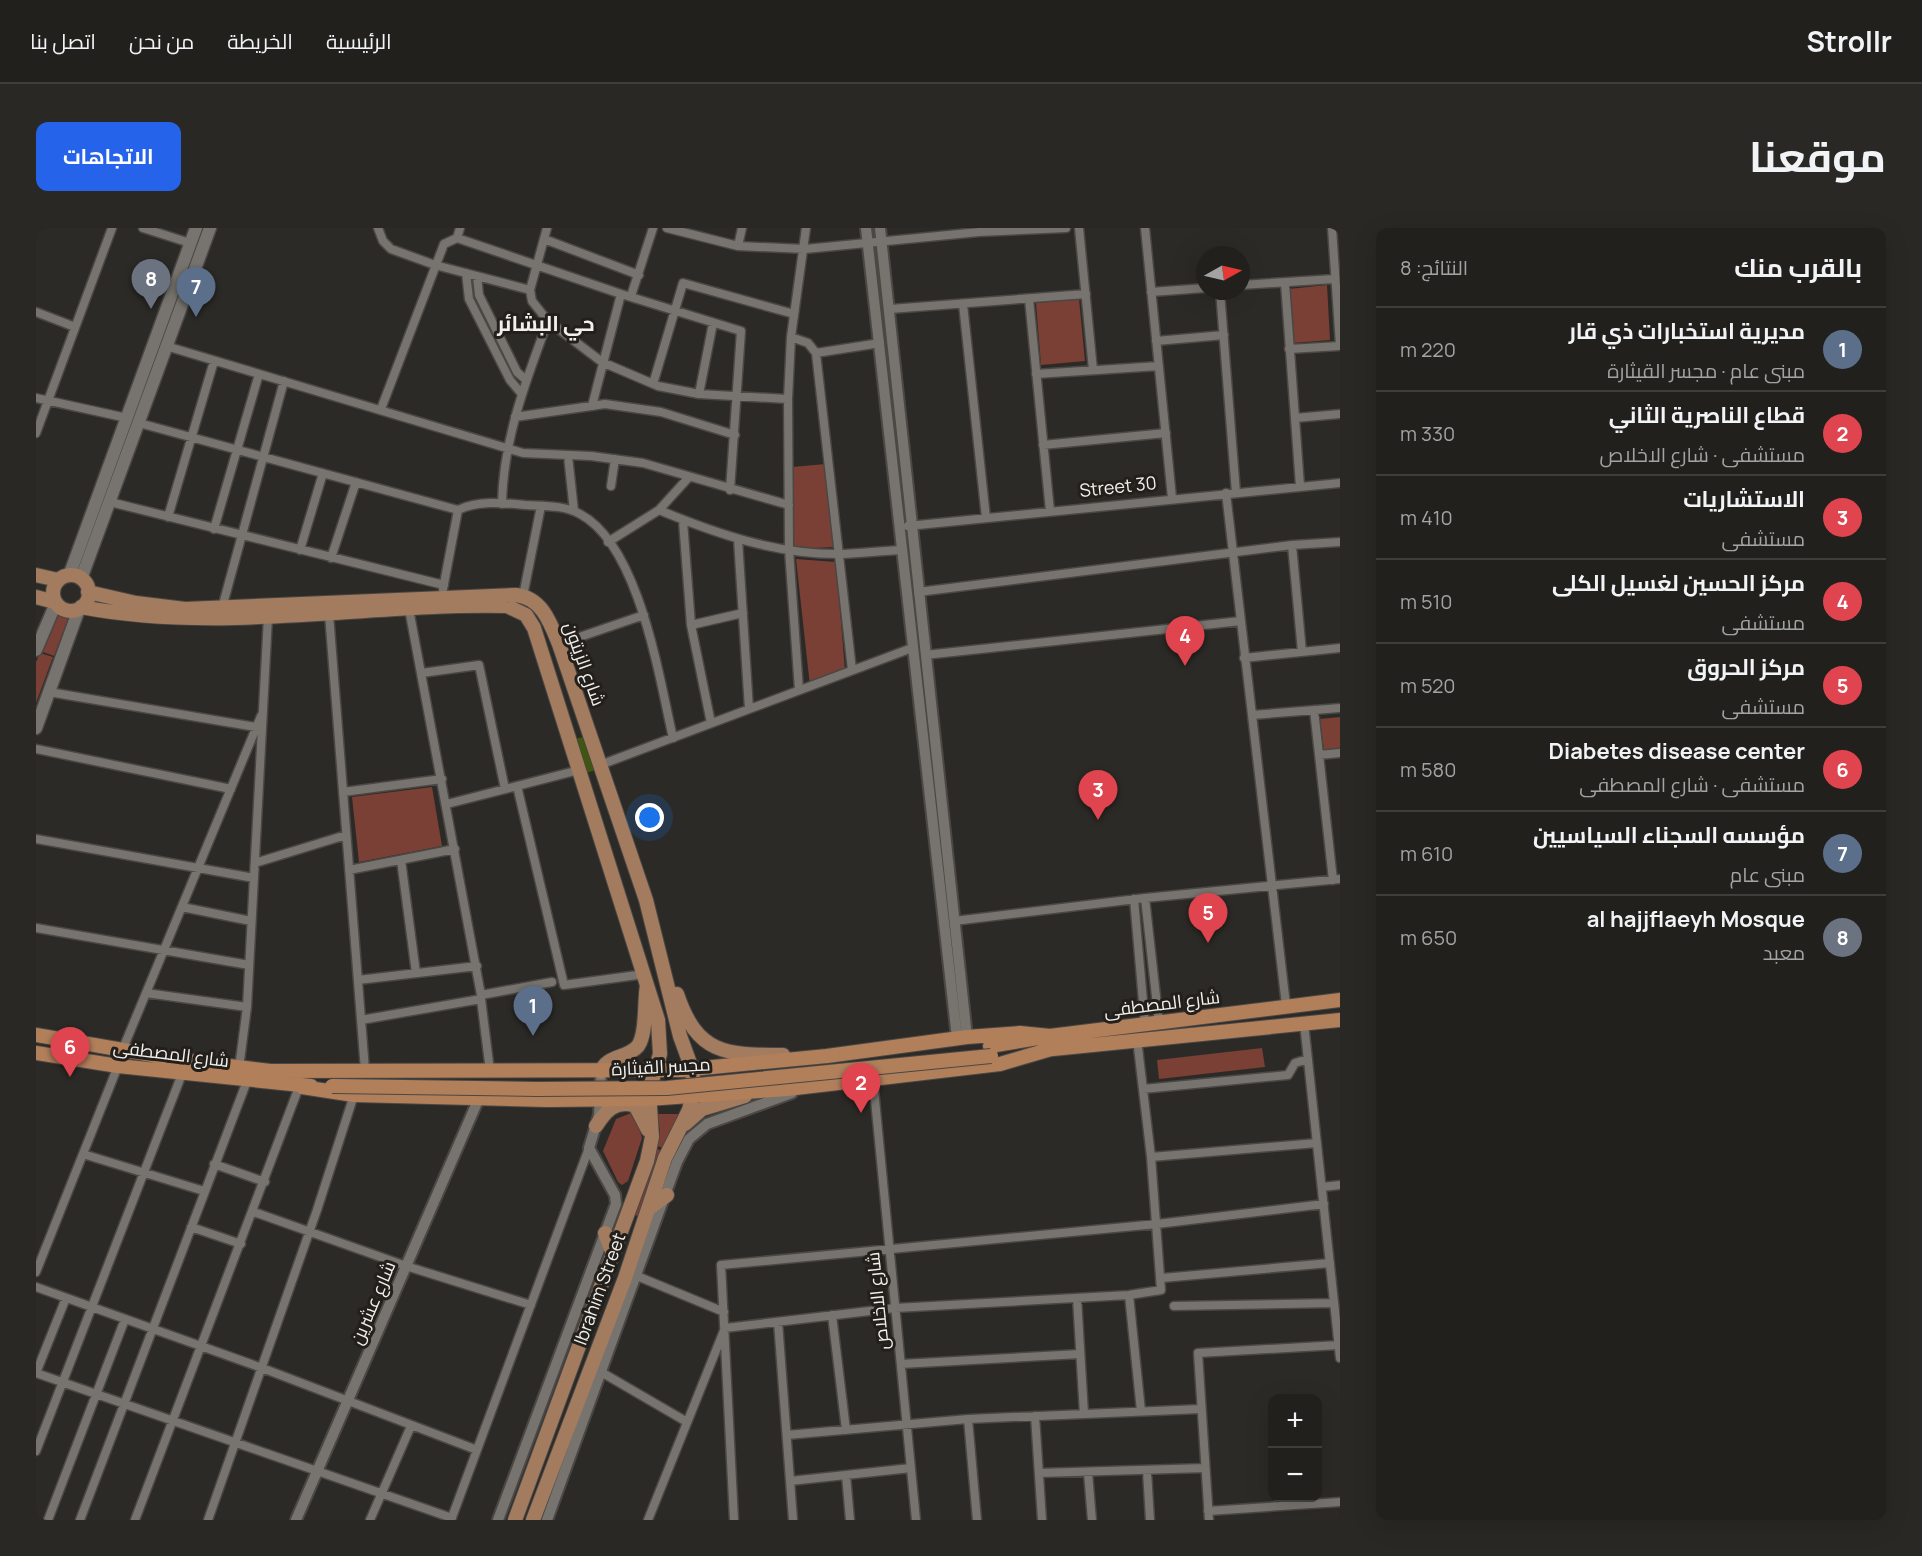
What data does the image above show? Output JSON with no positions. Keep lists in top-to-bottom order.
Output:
{
  "streets": {
    "highway": ["شارع المصطفى", "مجسر القيثارة"],
    "main road": ["شارع الزيتون", "Ibrahim Street"],
    "street": ["Street 30", "شارع الاخلاص", "شارع عشرين"]
  },
  "crossings": [
    ["شارع الزيتون", "Ibrahim Street"],
    ["شارع المصطفى", "مجسر القيثارة"]
  ],
  "districts": ["حي البشائر"],
  "north": "right",
  "page": {
    "header": "Strollr",
    "nav": [
      "الرئيسية",
      "الخريطة",
      "من نحن",
      "اتصل بنا"
    ],
    "title": "موقعنا",
    "buttons": "الاتجاهات",
    "heading": ["بالقرب منك", "النتائج: 8"],
    "pins": [
      "8",
      "7",
      "4",
      "3",
      "5",
      "1",
      "6",
      "2"
    ],
    "list": [
      {
        "mark": "1",
        "name": "مديرية استخبارات ذي قار",
        "note": "مبنى عام · مجسر القيثارة",
        "value": "220 m"
      },
      {
        "mark": "2",
        "name": "قطاع الناصرية الثاني",
        "note": "مستشفى · شارع الاخلاص",
        "value": "330 m"
      },
      {
        "mark": "3",
        "name": "الاستشاريات",
        "note": "مستشفى",
        "value": "410 m"
      },
      {
        "mark": "4",
        "name": "مركز الحسين لغسيل الكلى",
        "note": "مستشفى",
        "value": "510 m"
      },
      {
        "mark": "5",
        "name": "مركز الحروق",
        "note": "مستشفى",
        "value": "520 m"
      },
      {
        "mark": "6",
        "name": "Diabetes disease center",
        "note": "مستشفى · شارع المصطفى",
        "value": "580 m"
      },
      {
        "mark": "7",
        "name": "مؤسسه السجناء السياسيين",
        "note": "مبنى عام",
        "value": "610 m"
      },
      {
        "mark": "8",
        "name": "al hajjflaeyh Mosque",
        "note": "معبد",
        "value": "650 m"
      }
    ],
    "map_buttons": ["+", "−"]
  }
}
